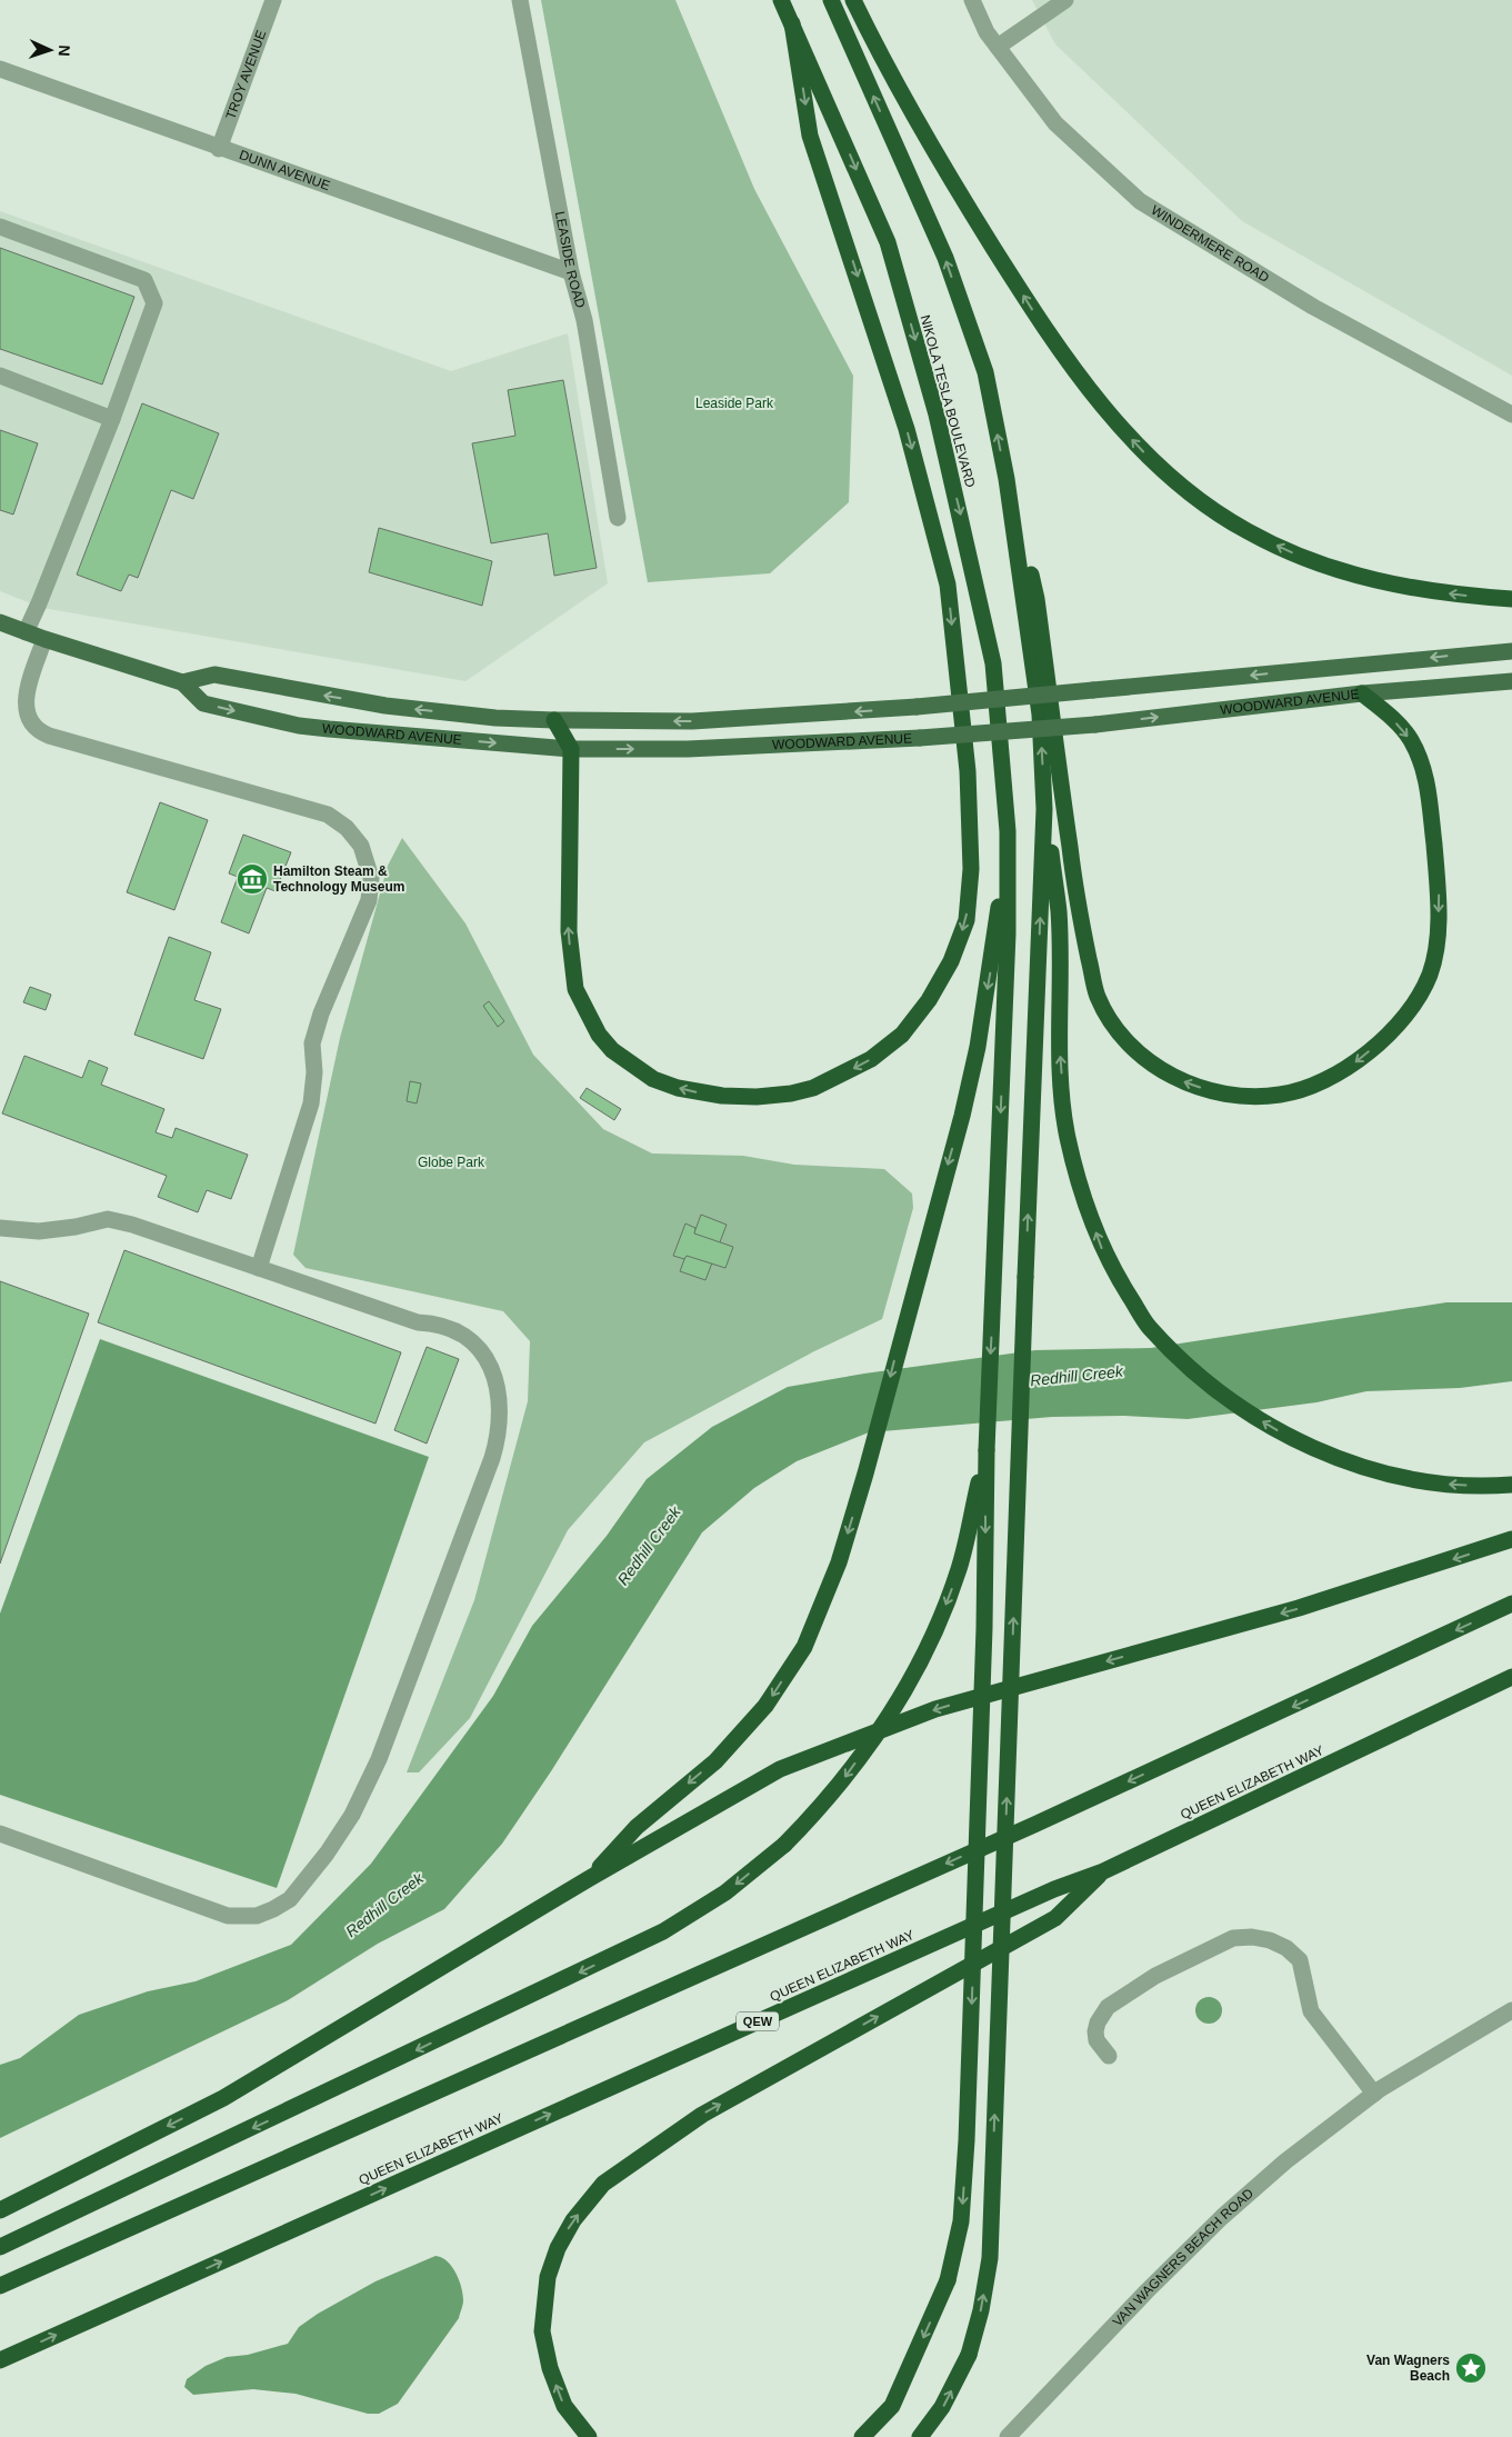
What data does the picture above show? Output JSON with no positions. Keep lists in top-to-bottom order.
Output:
{
  "streets": {
    "highway": ["NIKOLA TESLA BOULEVARD", "QUEEN ELIZABETH WAY", "QEW"],
    "main road": ["WOODWARD AVENUE"],
    "street": [
      "TROY AVENUE",
      "DUNN AVENUE",
      "WINDERMERE ROAD",
      "LEASIDE ROAD",
      "VAN WAGNERS BEACH ROAD"
    ]
  },
  "crossings": [
    ["TROY AVENUE", "DUNN AVENUE"],
    ["DUNN AVENUE", "LEASIDE ROAD"]
  ],
  "water": ["Redhill Creek"],
  "parks": ["Leaside Park", "Globe Park"],
  "places": {
    "museum": ["Hamilton Steam & Technology Museum"],
    "place": ["Van Wagners Beach"]
  },
  "north": "right"
}
